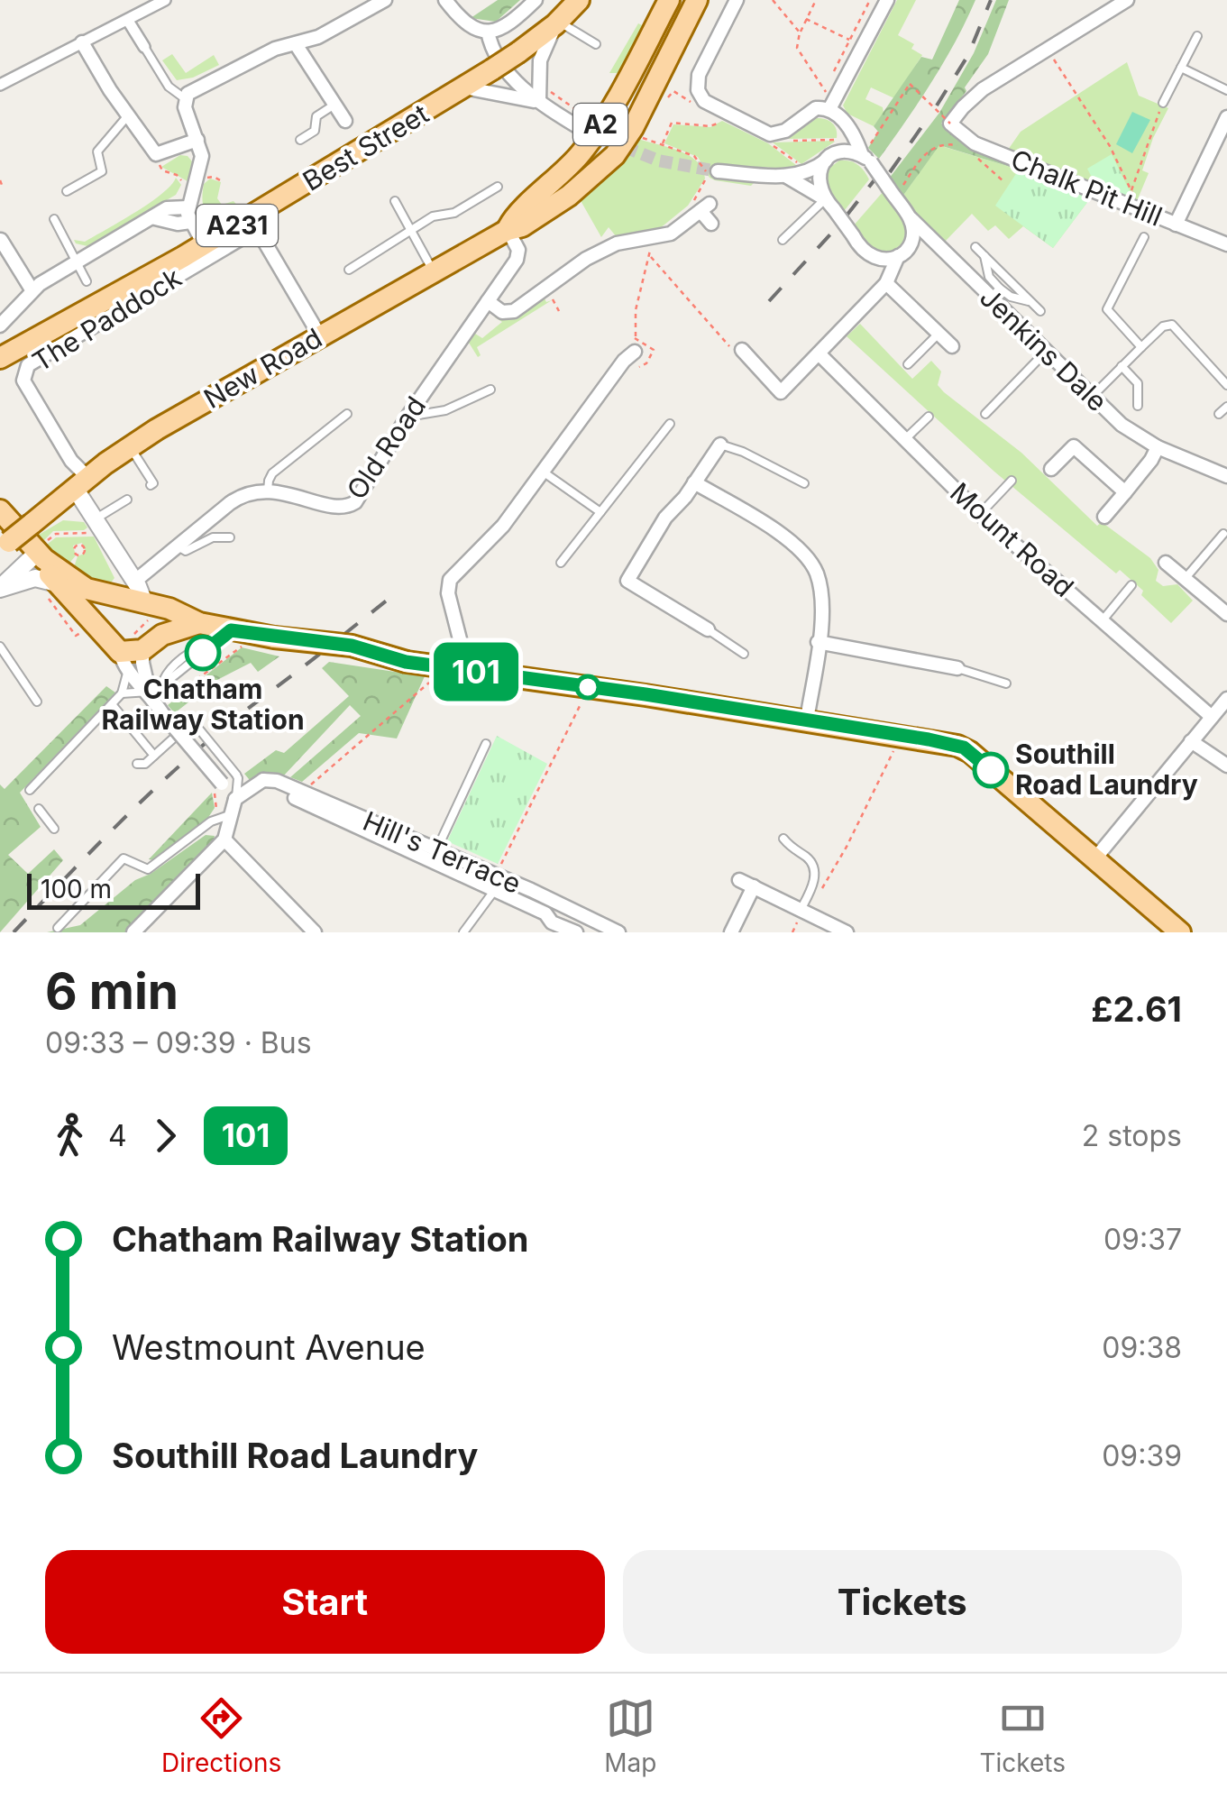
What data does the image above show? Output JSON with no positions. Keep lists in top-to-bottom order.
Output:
{
  "streets": {
    "main road": [
      "A2",
      "Best Street",
      "A231",
      "New Road"
    ],
    "street": [
      "Chalk Pit Hill",
      "The Paddock",
      "Jenkins Dale",
      "Old Road",
      "Mount Road",
      "Hill's Terrace"
    ]
  },
  "crossings": [
    ["The Paddock", "New Road"],
    ["New Road", "Old Road"]
  ],
  "places": ["Chatham Railway Station", "Southill Road Laundry"],
  "lines": ["bus line 101"],
  "scale_bar": "100 m",
  "page": {
    "on_map": "101",
    "scale": "100 m",
    "heading": ["6 min", "09:33 – 09:39 · Bus", "£2.61"],
    "legs": ["4", "101", "2 stops"],
    "list": [
      {
        "name": "Chatham Railway Station",
        "value": "09:37"
      },
      {
        "name": "Westmount Avenue",
        "value": "09:38"
      },
      {
        "name": "Southill Road Laundry",
        "value": "09:39"
      }
    ],
    "buttons": ["Start", "Tickets"],
    "tabs": ["Directions", "Map", "Tickets"]
  }
}
